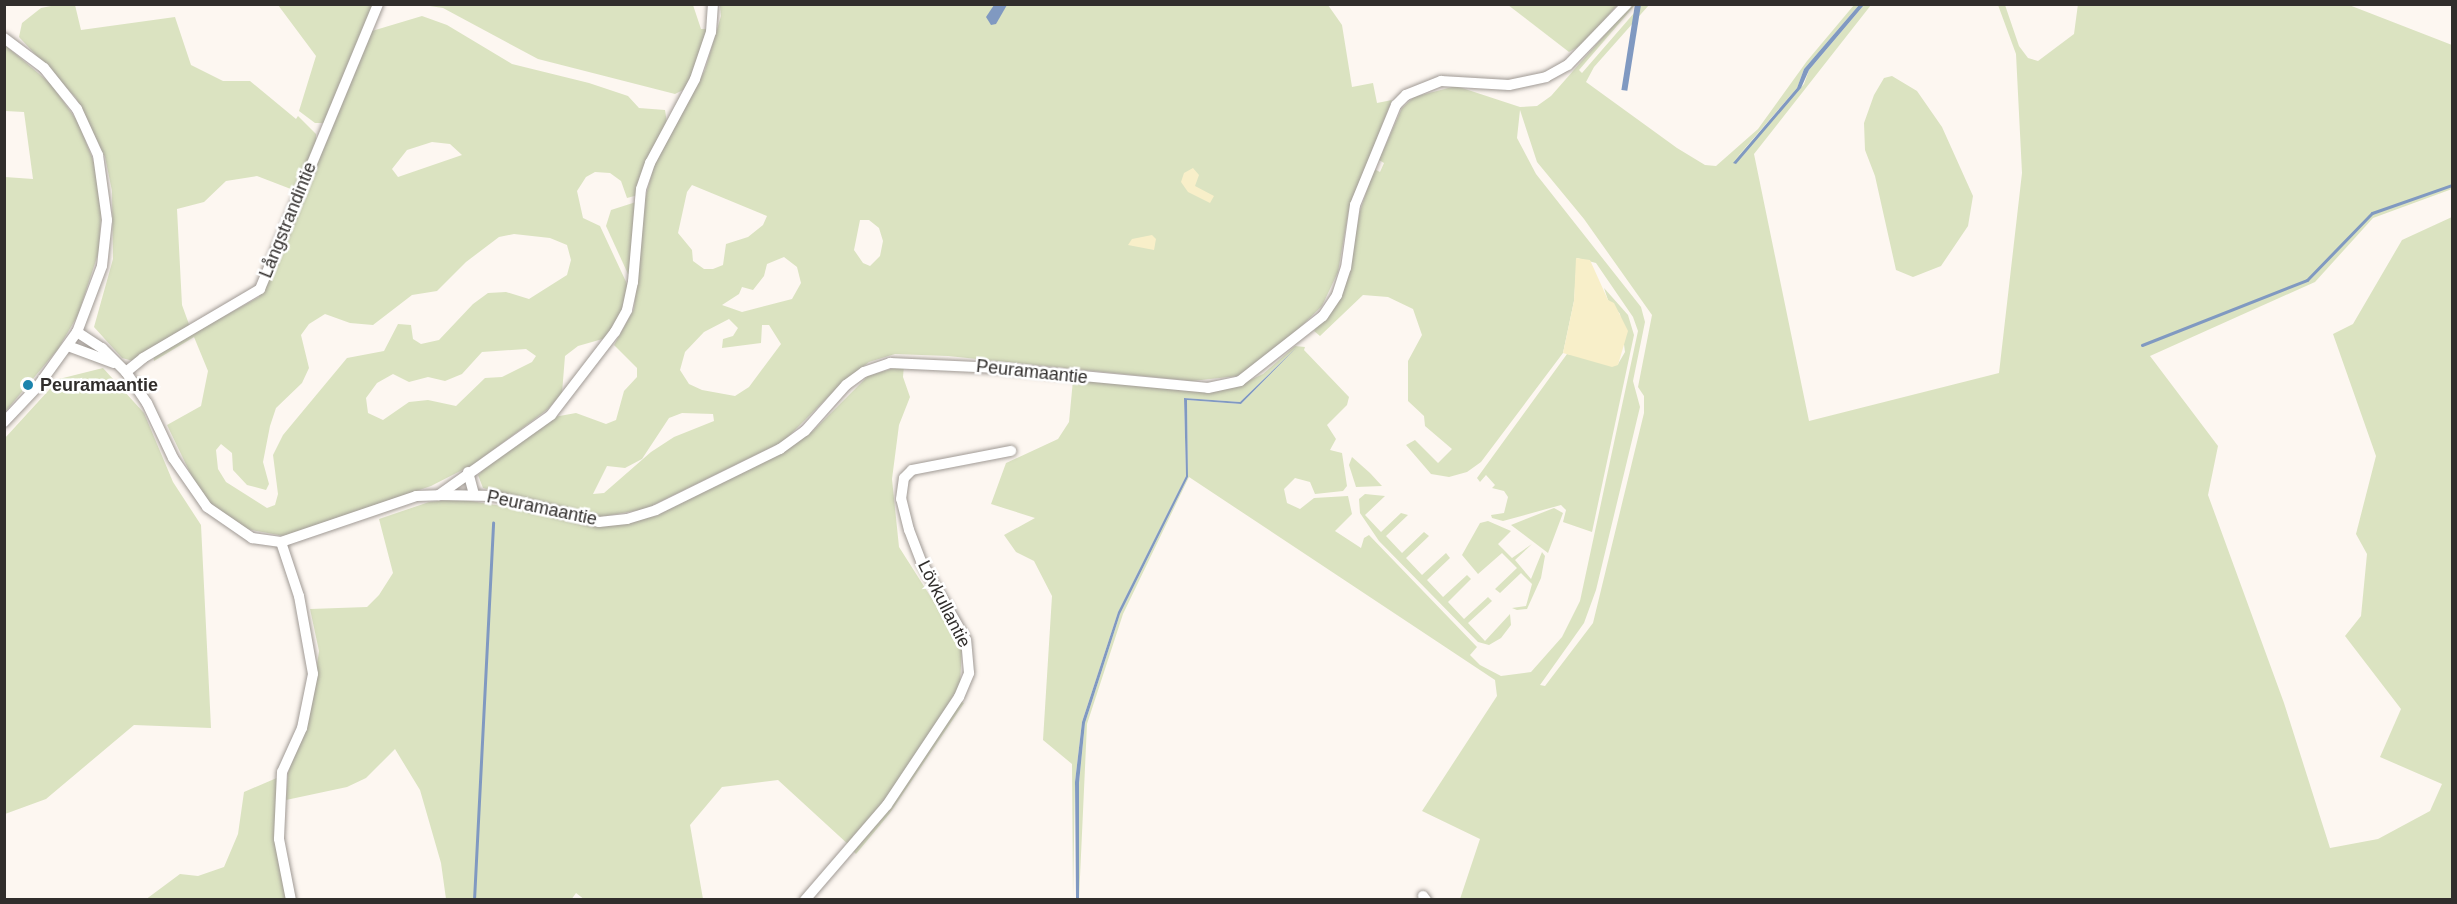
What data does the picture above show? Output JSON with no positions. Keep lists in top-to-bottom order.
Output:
{
  "streets": {
    "street": ["Långstrandintie", "Peuramaantie", "Lövkullantie"]
  },
  "places": ["Peuramaantie"]
}
